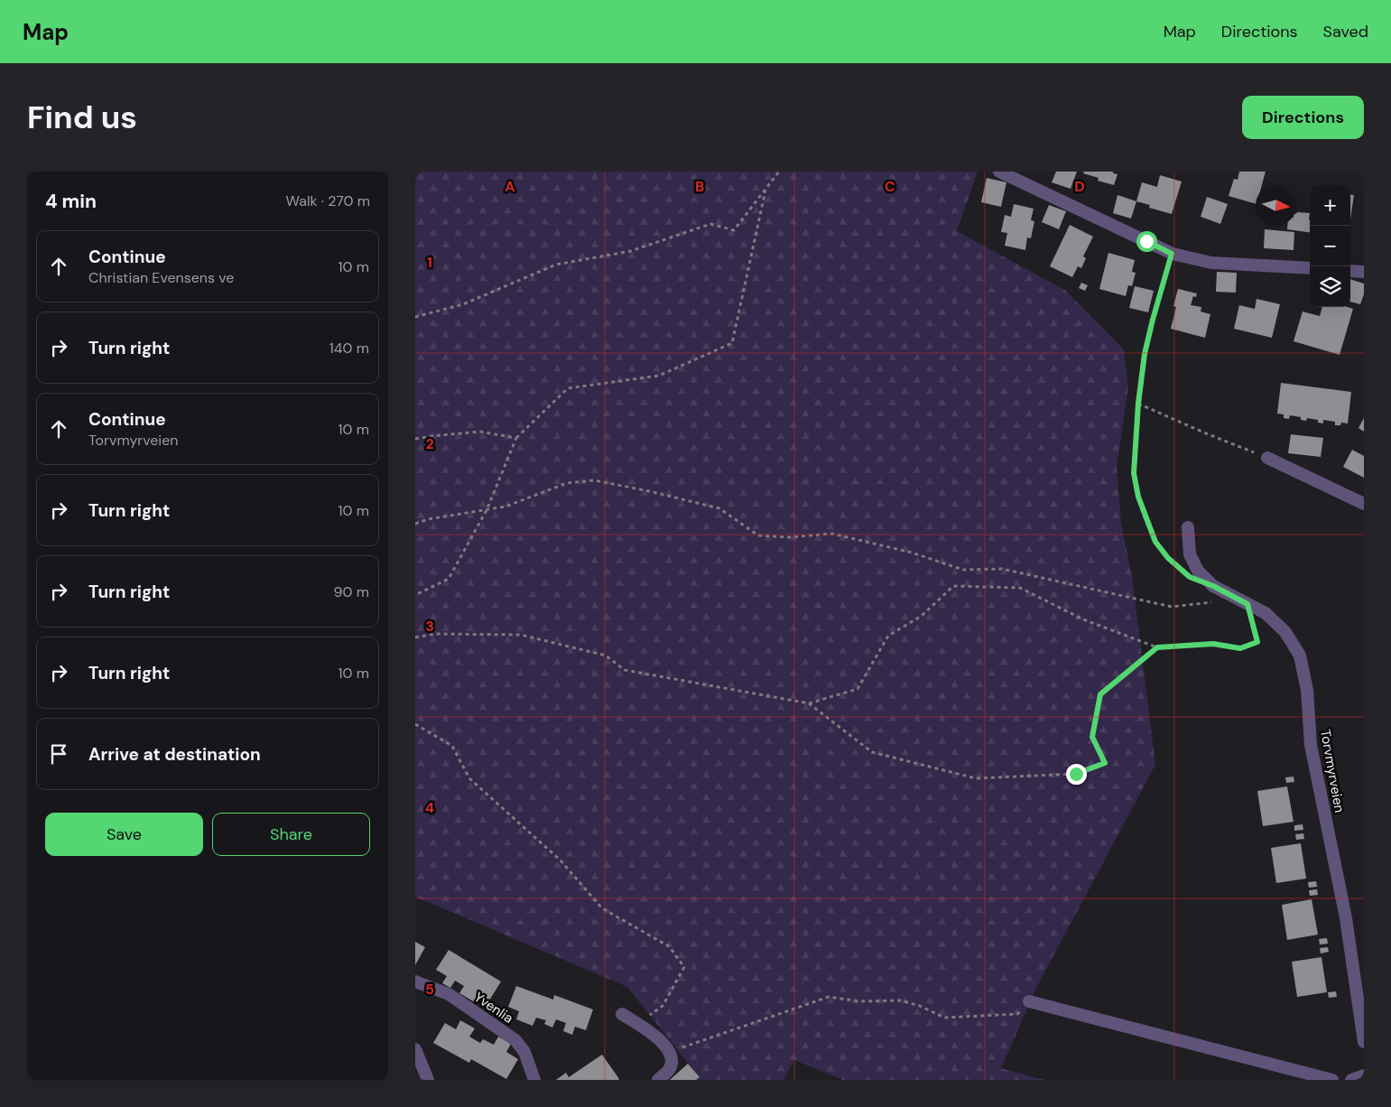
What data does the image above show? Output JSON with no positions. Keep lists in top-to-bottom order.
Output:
{
  "streets": {
    "street": ["Torvmyrveien", "Yvenlia"]
  },
  "north": "right",
  "page": {
    "header": "Map",
    "nav": ["Map", "Directions", "Saved"],
    "buttons": [
      "Directions",
      ["Save", "Share"]
    ],
    "title": "Find us",
    "heading": ["4 min", "Walk · 270 m"],
    "map_buttons": ["+", "−"],
    "list": [
      ["Continue", "Christian Evensens ve", "10 m"],
      ["Turn right", "140 m"],
      ["Continue", "Torvmyrveien", "10 m"],
      ["Turn right", "10 m"],
      ["Turn right", "90 m"],
      ["Turn right", "10 m"],
      "Arrive at destination"
    ]
  },
  "grid": {
    "columns": [
      "A",
      "B",
      "C",
      "D"
    ],
    "rows": [
      "1",
      "2",
      "3",
      "4",
      "5"
    ]
  }
}
